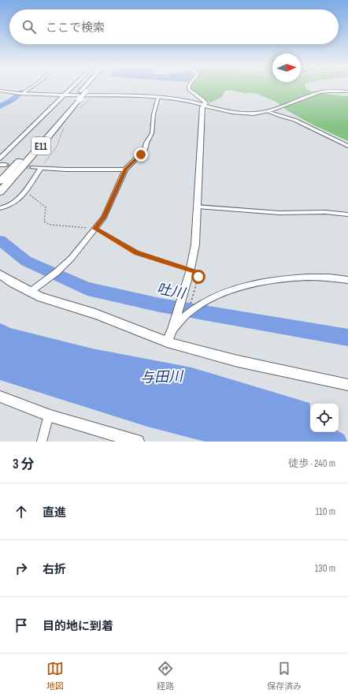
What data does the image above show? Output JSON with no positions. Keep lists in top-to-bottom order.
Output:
{
  "streets": {
    "highway": ["E11"]
  },
  "water": ["吐川", "与田川"],
  "north": "right",
  "page": {
    "search": "ここで検索",
    "heading": ["3 分", "徒歩 · 240 m"],
    "list": [
      ["直進", "110 m"],
      ["右折", "130 m"],
      "目的地に到着"
    ],
    "nav": ["地図", "経路", "保存済み"]
  }
}
